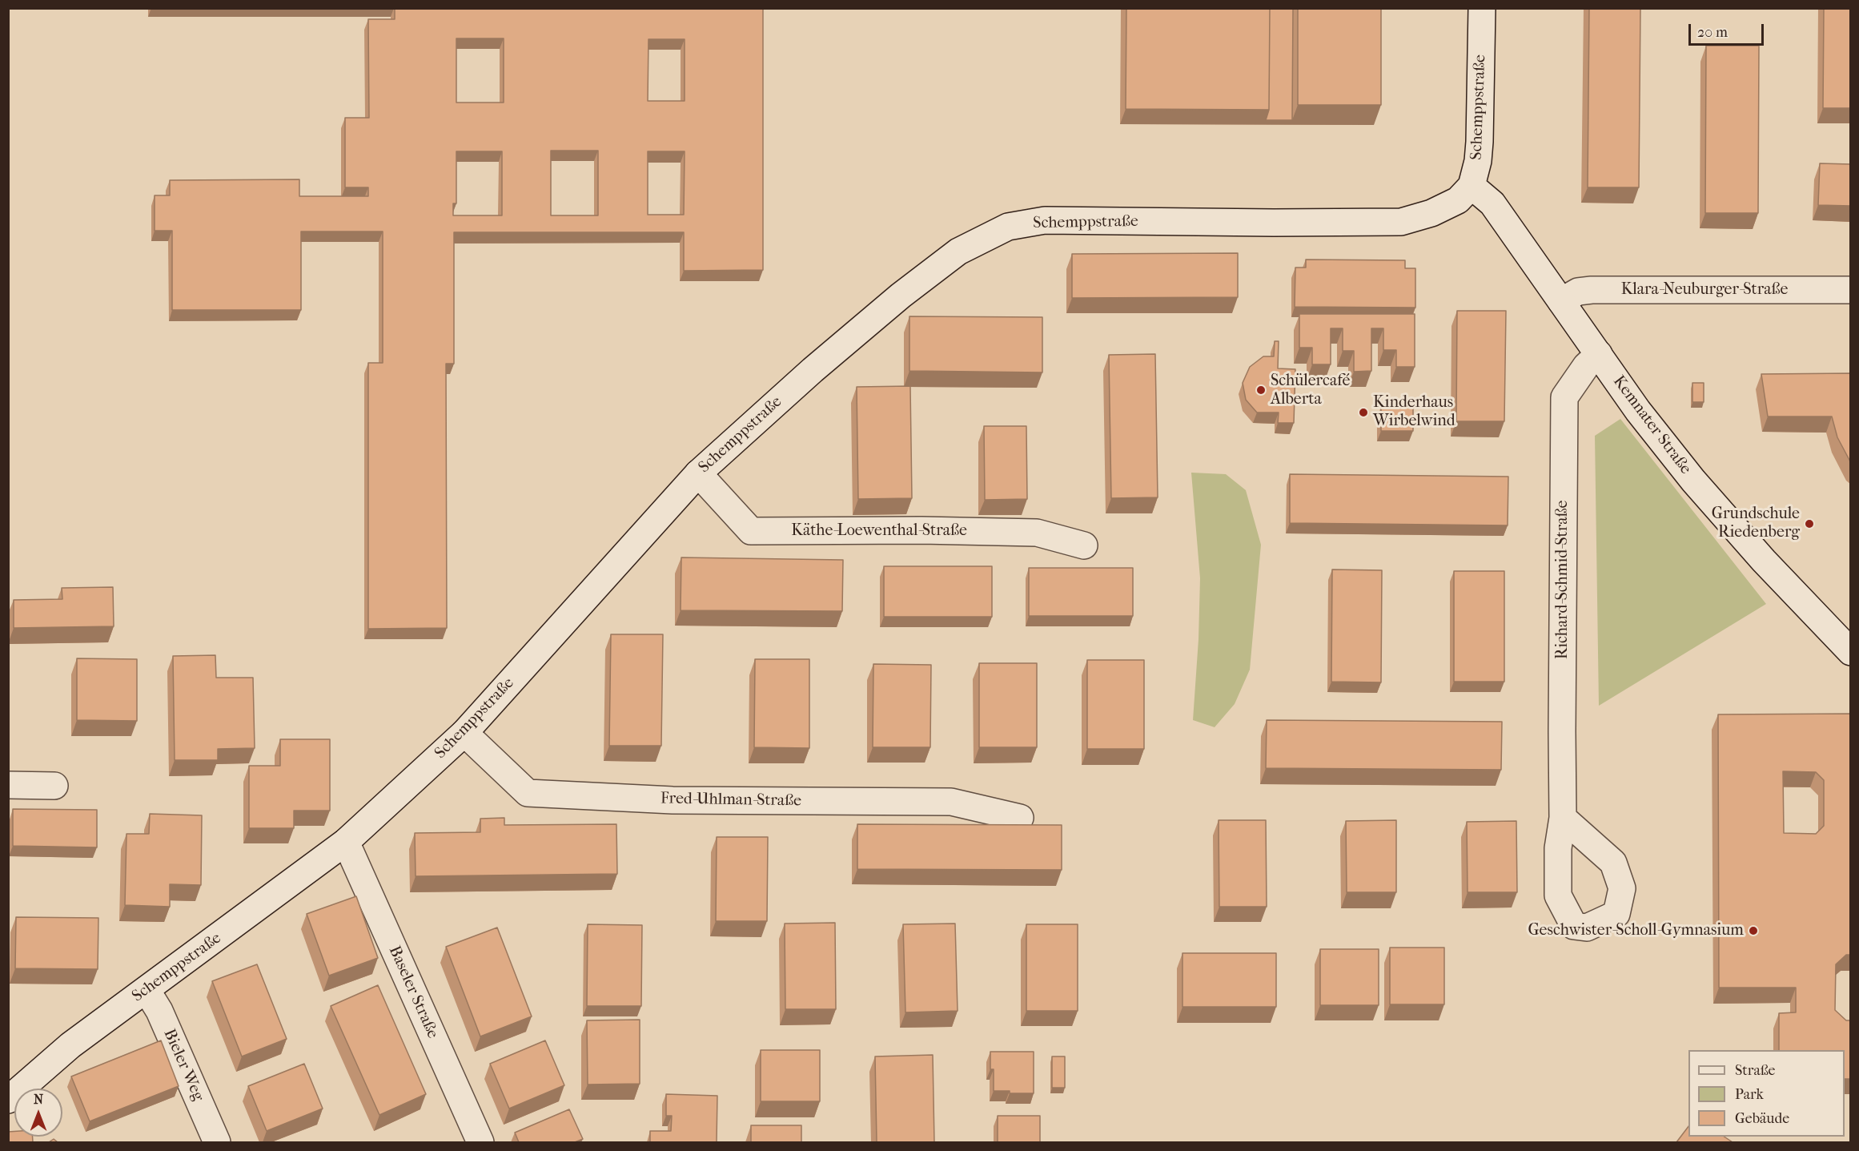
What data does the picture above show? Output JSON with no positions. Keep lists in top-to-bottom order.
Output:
{
  "streets": {
    "street": [
      "Schemppstraße",
      "Klara-Neuburger-Straße",
      "Kemnater Straße",
      "Käthe-Loewenthal-Straße",
      "Richard-Schmid-Straße",
      "Fred-Uhlman-Straße",
      "Baseler Straße",
      "Bieler Weg"
    ]
  },
  "crossings": [
    ["Schemppstraße", "Kemnater Straße"],
    ["Schemppstraße", "Käthe-Loewenthal-Straße"],
    ["Schemppstraße", "Fred-Uhlman-Straße"],
    ["Schemppstraße", "Baseler Straße"],
    ["Schemppstraße", "Bieler Weg"],
    ["Klara-Neuburger-Straße", "Kemnater Straße"],
    ["Kemnater Straße", "Richard-Schmid-Straße"]
  ],
  "places": [
    "Schülercafé Alberta",
    "Kinderhaus Wirbelwind",
    "Grundschule Riedenberg",
    "Geschwister-Scholl-Gymnasium"
  ],
  "legend": ["Straße", "Park", "Gebäude"],
  "scale_bar": "20 m",
  "north": "top"
}
